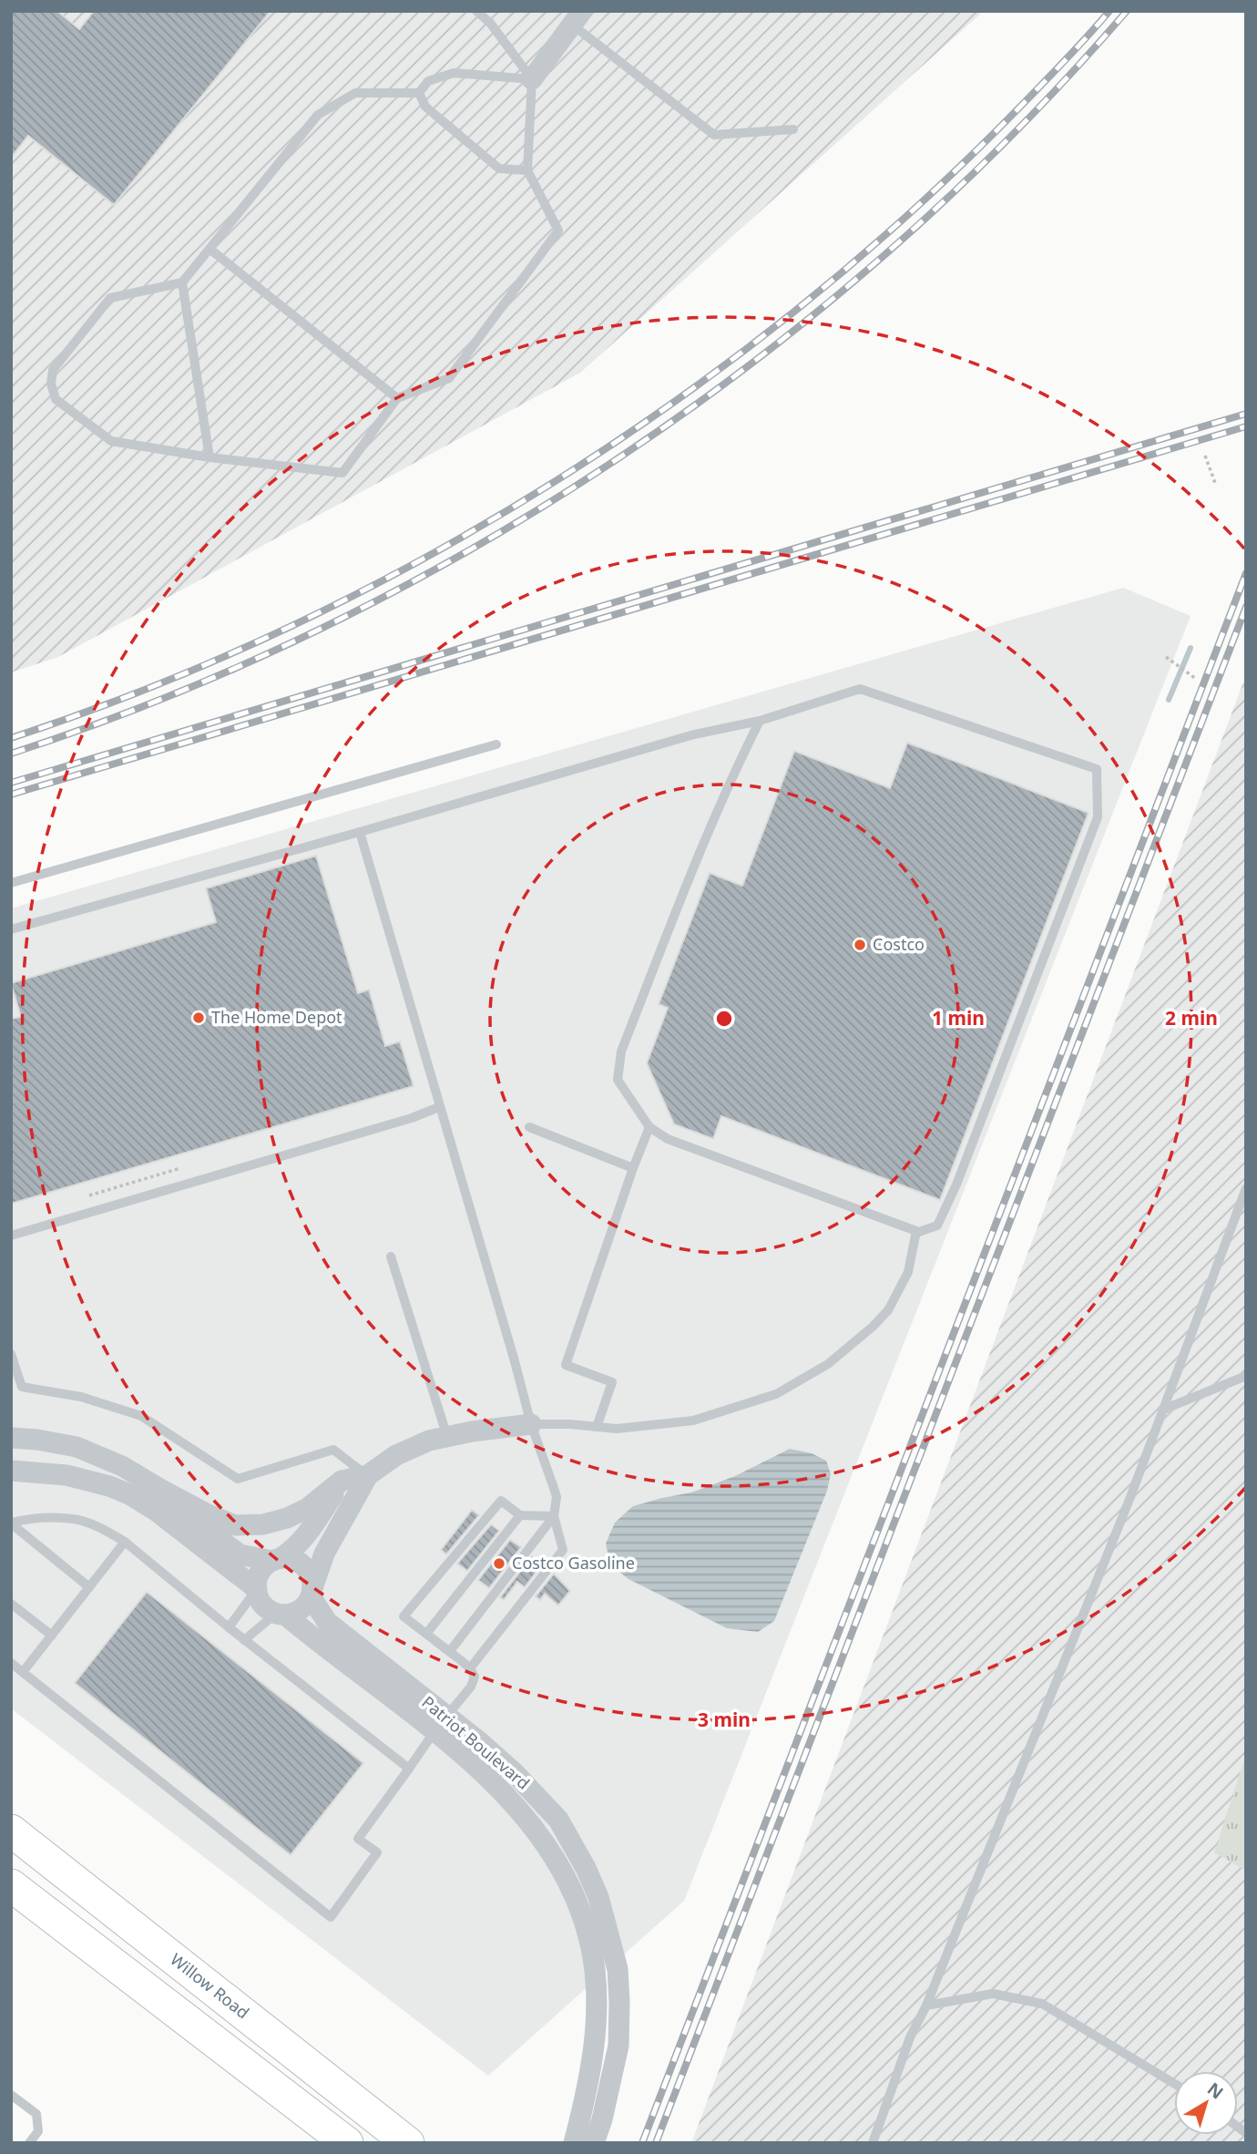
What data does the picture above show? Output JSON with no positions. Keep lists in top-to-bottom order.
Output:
{
  "streets": {
    "main road": ["Willow Road"],
    "street": ["Patriot Boulevard"]
  },
  "places": ["Costco", "The Home Depot", "Costco Gasoline"],
  "north": "top right",
  "rings": ["1 min", "2 min", "3 min"]
}
